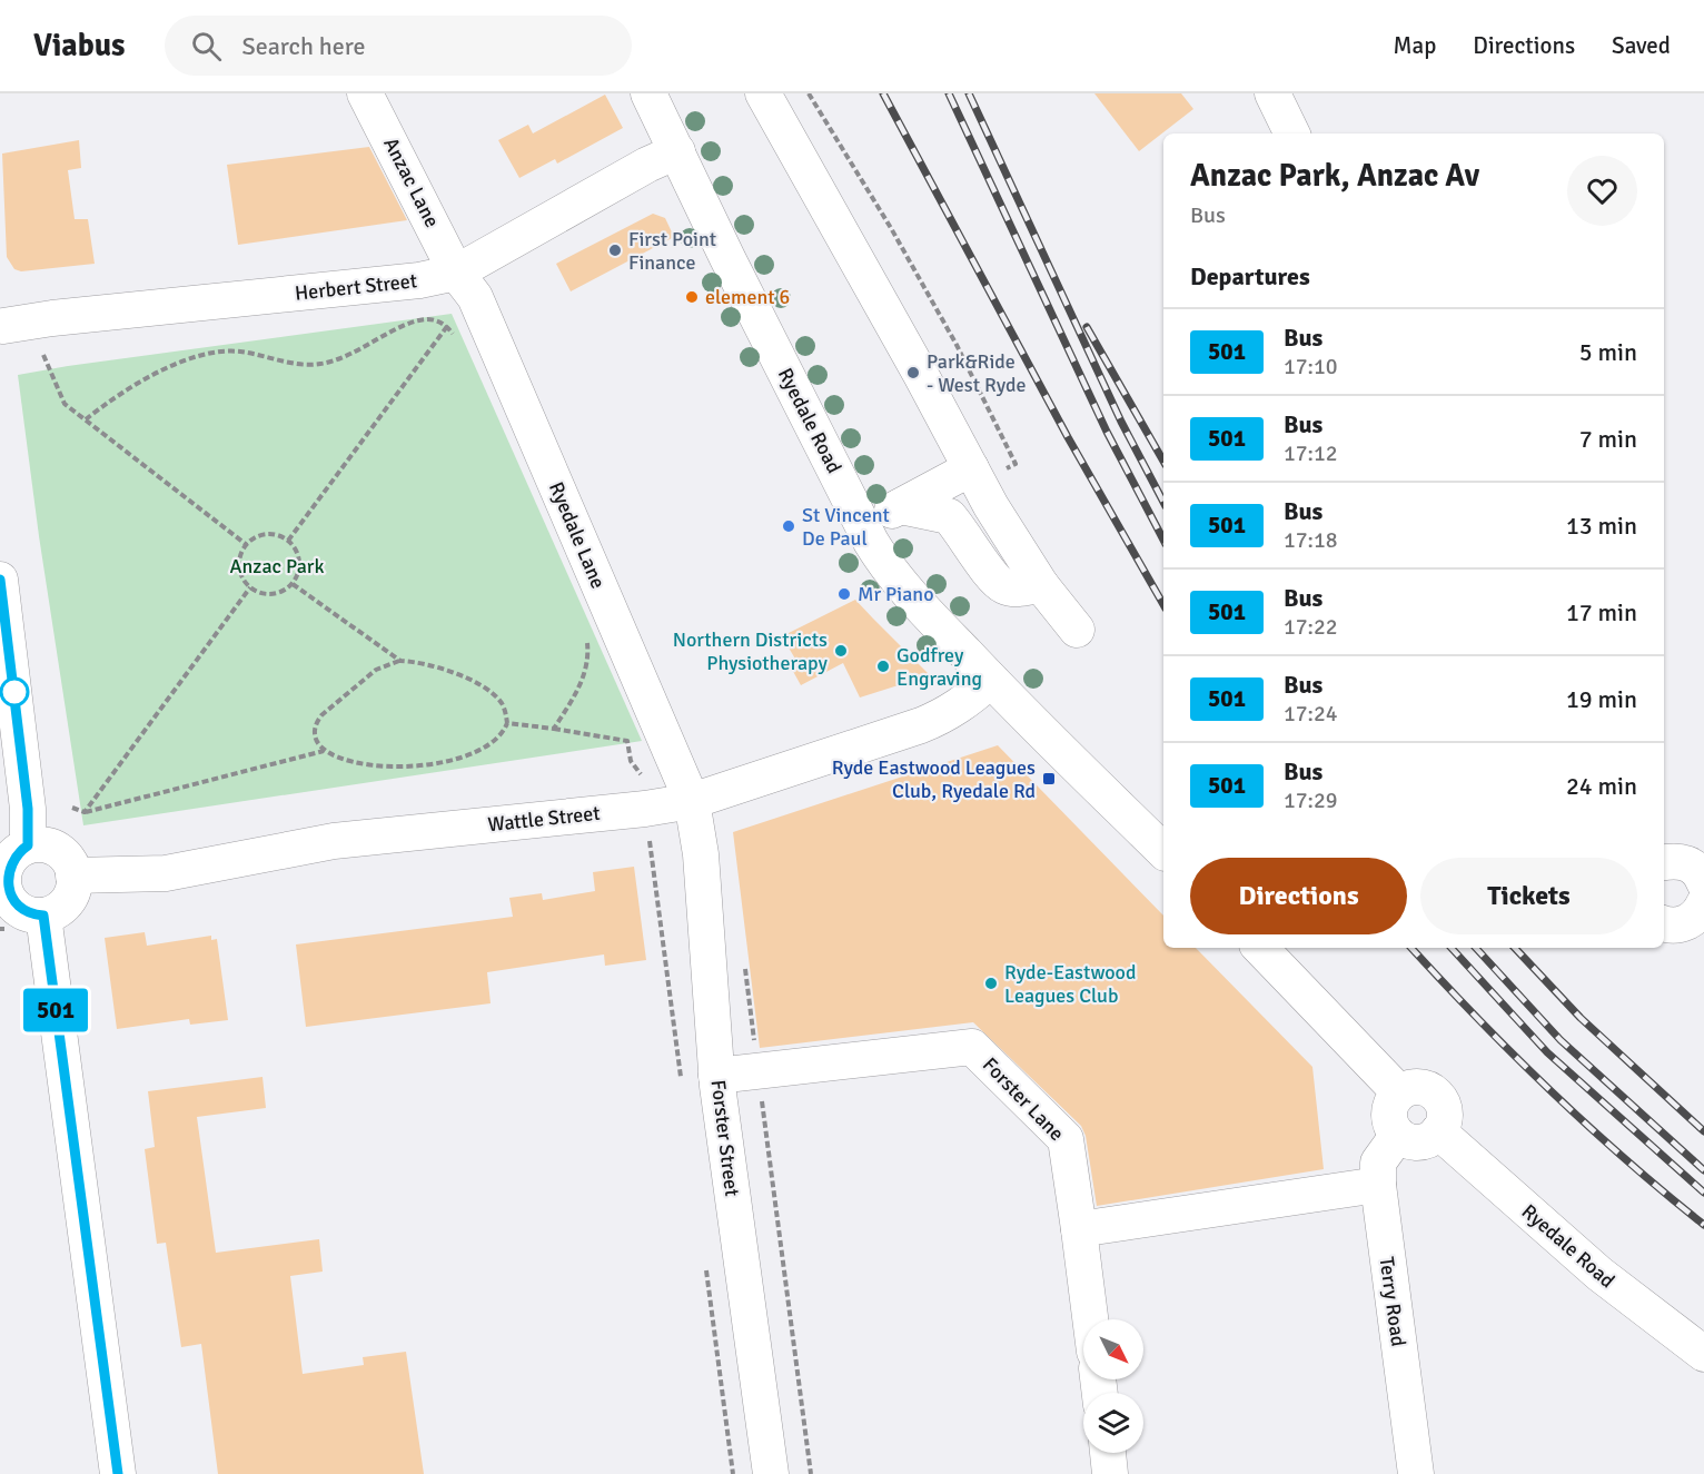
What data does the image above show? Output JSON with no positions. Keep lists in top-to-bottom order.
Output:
{
  "streets": {
    "street": [
      "Anzac Lane",
      "Herbert Street",
      "Ryedale Road",
      "Ryedale Lane",
      "Wattle Street",
      "Forster Lane",
      "Forster Street",
      "Terry Road"
    ]
  },
  "crossings": [
    ["Anzac Lane", "Herbert Street"],
    ["Anzac Lane", "Ryedale Lane"],
    ["Herbert Street", "Ryedale Road"],
    ["Herbert Street", "Ryedale Lane"],
    ["Ryedale Road", "Wattle Street"],
    ["Ryedale Road", "Terry Road"],
    ["Ryedale Lane", "Wattle Street"],
    ["Ryedale Lane", "Forster Street"],
    ["Wattle Street", "Forster Street"],
    ["Forster Lane", "Forster Street"]
  ],
  "parks": ["Anzac Park"],
  "places": {
    "other": [
      "First Point Finance",
      "element 6",
      "Park&Ride - West Ryde",
      "St Vincent De Paul",
      "Mr Piano",
      "Northern Districts Physiotherapy",
      "Godfrey Engraving",
      "Ryde-Eastwood Leagues Club"
    ],
    "transit": ["Ryde Eastwood Leagues Club, Ryedale Rd"]
  },
  "lines": ["bus line 501"],
  "north": "bottom right",
  "page": {
    "header": "Viabus",
    "search": "Search here",
    "nav": ["Map", "Directions", "Saved"],
    "on_map": "501",
    "heading": [
      ["Anzac Park, Anzac Av", "Bus"],
      "Departures"
    ],
    "list": [
      {
        "mark": "501",
        "name": "Bus",
        "note": "17:10",
        "value": "5 min"
      },
      {
        "mark": "501",
        "name": "Bus",
        "note": "17:12",
        "value": "7 min"
      },
      {
        "mark": "501",
        "name": "Bus",
        "note": "17:18",
        "value": "13 min"
      },
      {
        "mark": "501",
        "name": "Bus",
        "note": "17:22",
        "value": "17 min"
      },
      {
        "mark": "501",
        "name": "Bus",
        "note": "17:24",
        "value": "19 min"
      },
      {
        "mark": "501",
        "name": "Bus",
        "note": "17:29",
        "value": "24 min"
      }
    ],
    "buttons": ["Directions", "Tickets"]
  }
}
